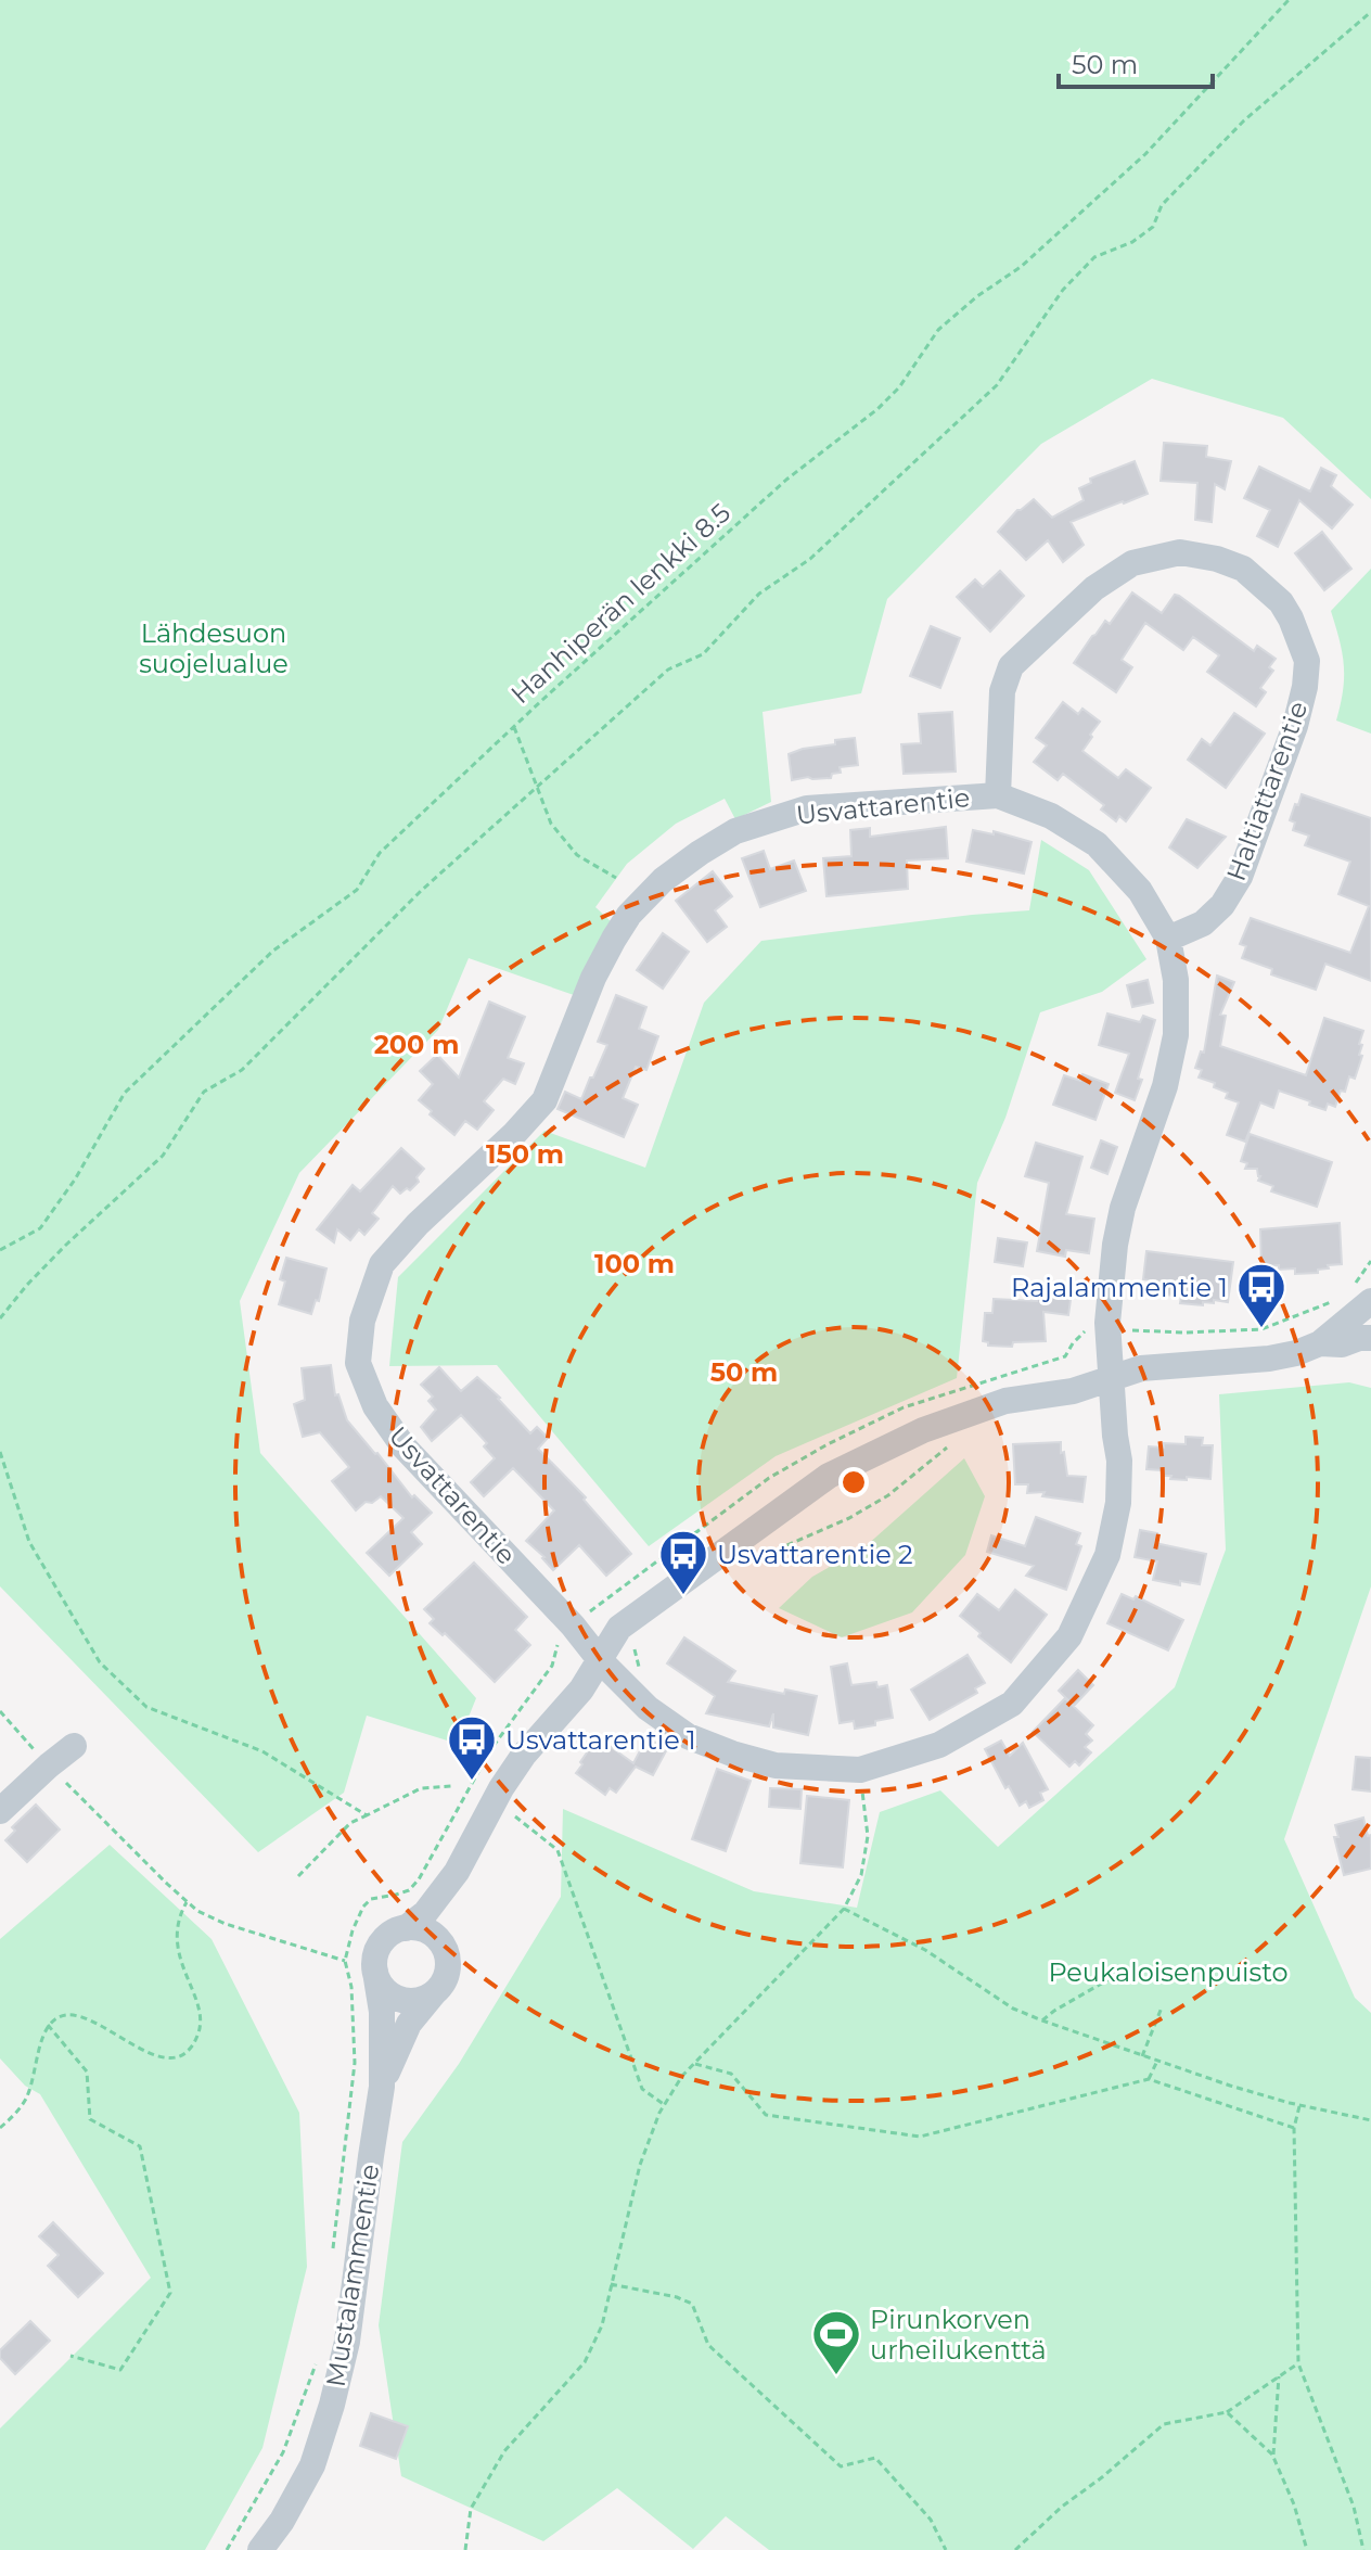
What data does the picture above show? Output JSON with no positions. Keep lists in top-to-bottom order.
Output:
{
  "streets": {
    "street": ["Haltiattarentie", "Usvattarentie", "Mustalammentie"],
    "path": ["Hanhiperän lenkki 8.5"]
  },
  "crossings": [
    ["Haltiattarentie", "Usvattarentie"]
  ],
  "parks": ["Lähdesuon suojelualue", "Peukaloisenpuisto"],
  "places": {
    "bus stop": ["Rajalammentie 1", "Usvattarentie 2", "Usvattarentie 1"],
    "sports": ["Pirunkorven urheilukenttä"]
  },
  "scale_bar": "50 m",
  "rings": [
    "200 m",
    "150 m",
    "100 m",
    "50 m"
  ]
}
